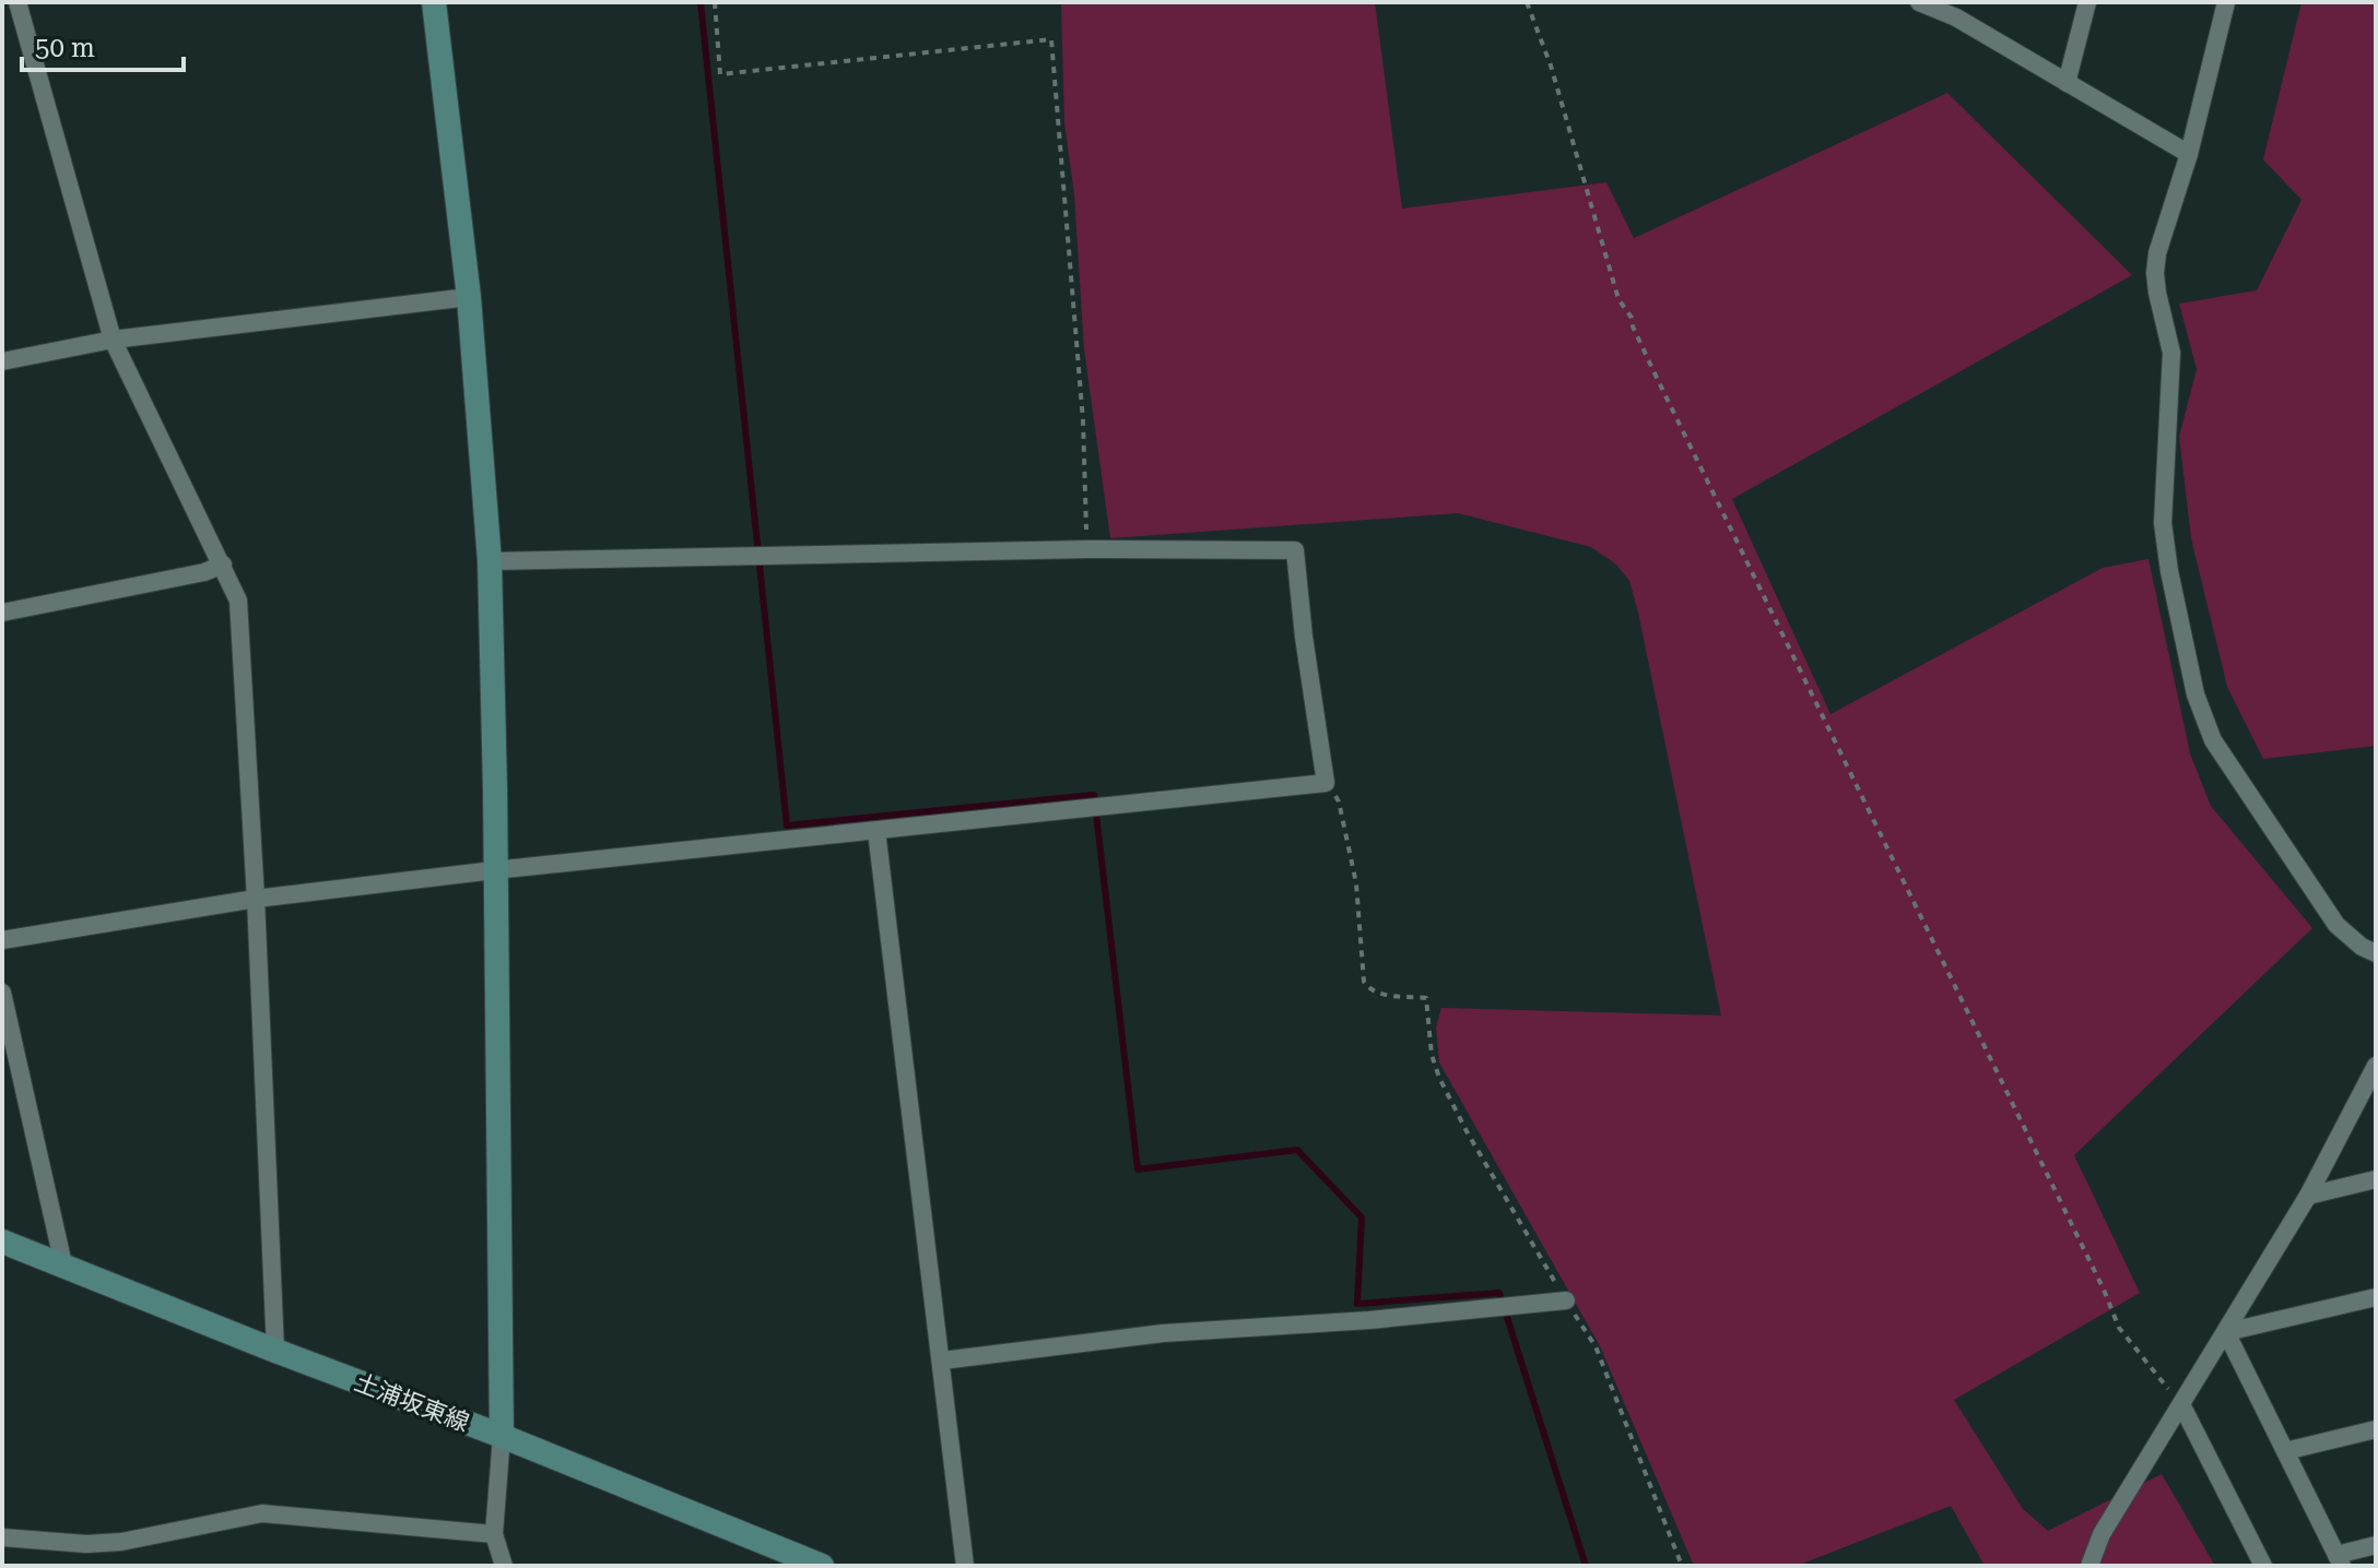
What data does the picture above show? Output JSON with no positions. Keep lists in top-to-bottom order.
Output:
{
  "streets": {
    "street": ["土浦坂東線"]
  },
  "scale_bar": "50 m"
}
